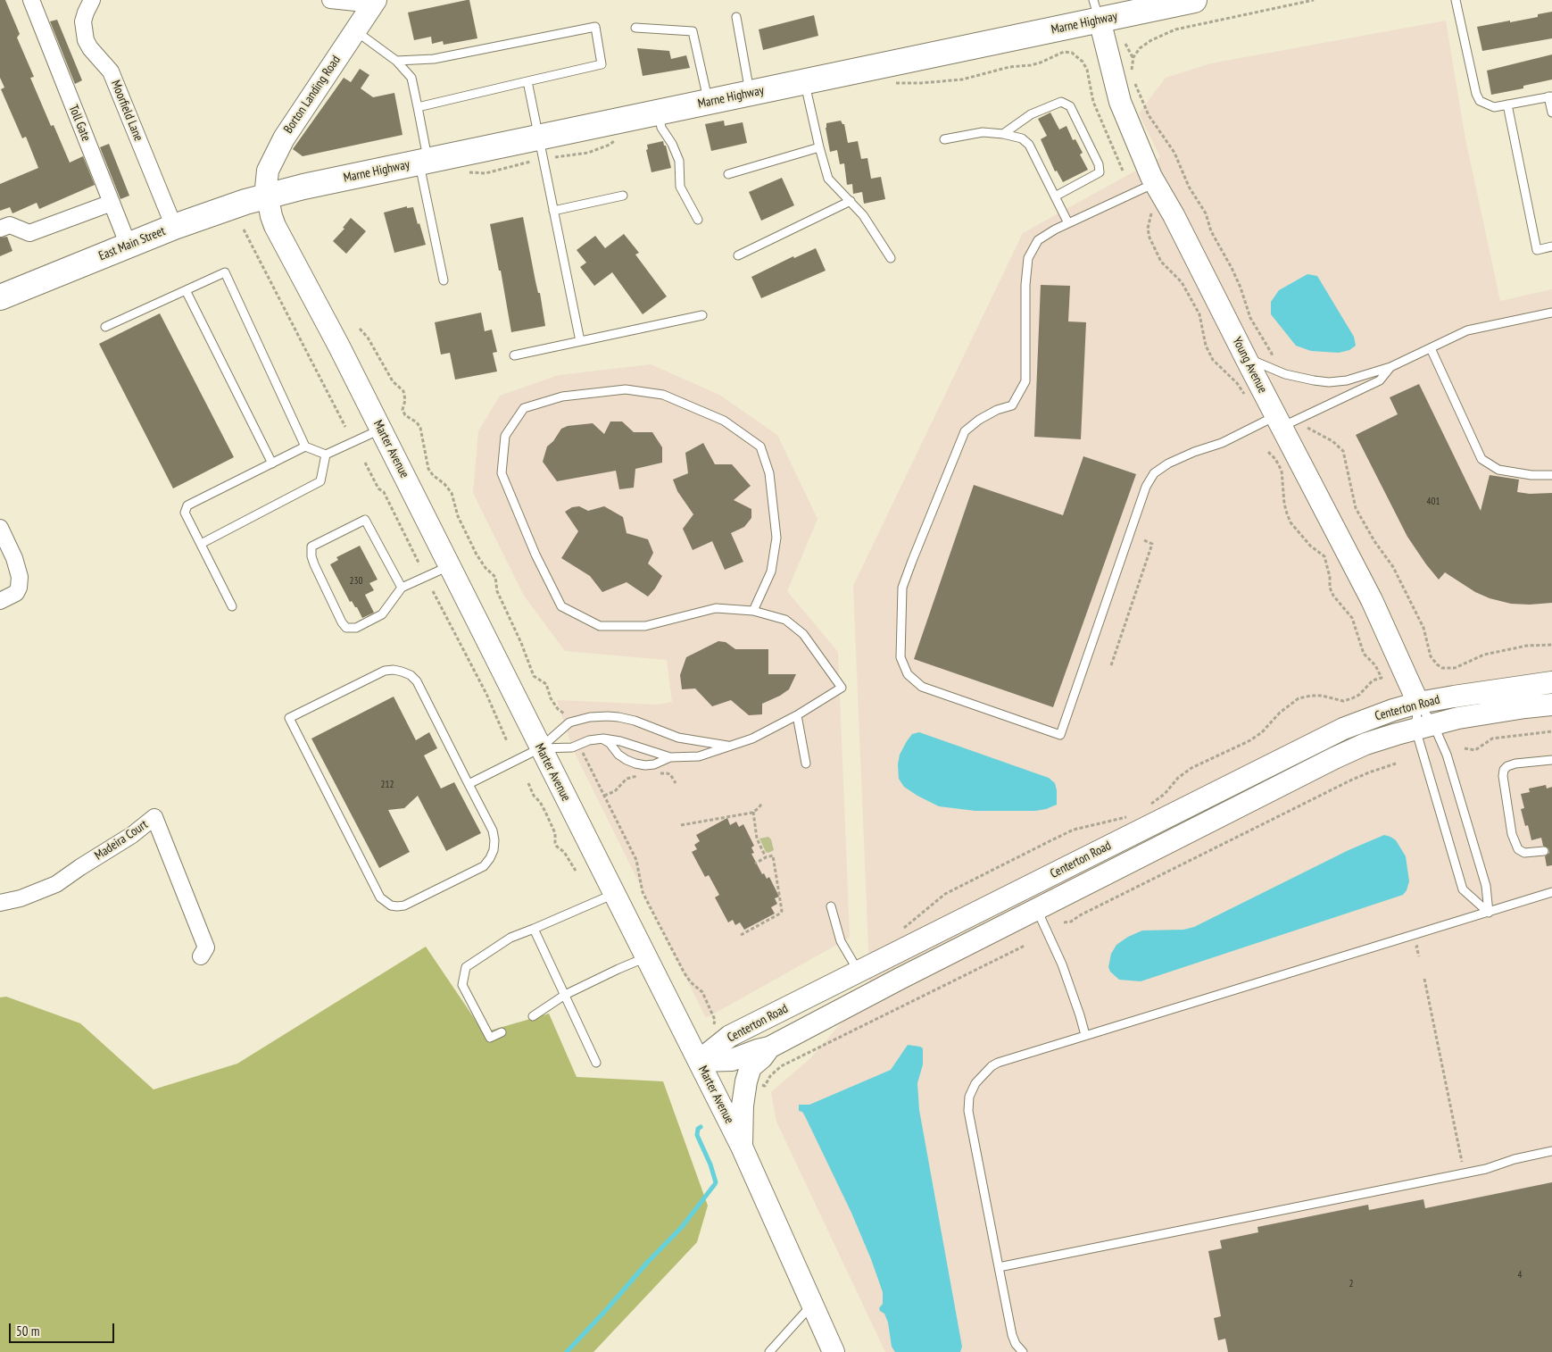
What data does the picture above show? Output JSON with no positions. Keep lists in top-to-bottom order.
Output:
{
  "streets": {
    "main road": [
      "Marne Highway",
      "Borton Landing Road",
      "East Main Street",
      "Young Avenue",
      "Marter Avenue",
      "Centerton Road"
    ],
    "street": ["Moorfield Lane", "Toll Gate", "Madeira Court"]
  },
  "crossings": [
    ["Marne Highway", "Borton Landing Road"],
    ["Marne Highway", "East Main Street"],
    ["Marne Highway", "Young Avenue"],
    ["Marne Highway", "Marter Avenue"],
    ["Borton Landing Road", "East Main Street"],
    ["Borton Landing Road", "Marter Avenue"],
    ["Moorfield Lane", "East Main Street"],
    ["Toll Gate", "East Main Street"],
    ["East Main Street", "Marter Avenue"],
    ["Young Avenue", "Centerton Road"],
    ["Marter Avenue", "Centerton Road"]
  ],
  "house_numbers": [
    "401",
    "230",
    "212",
    "4",
    "2"
  ],
  "scale_bar": "50 m"
}
